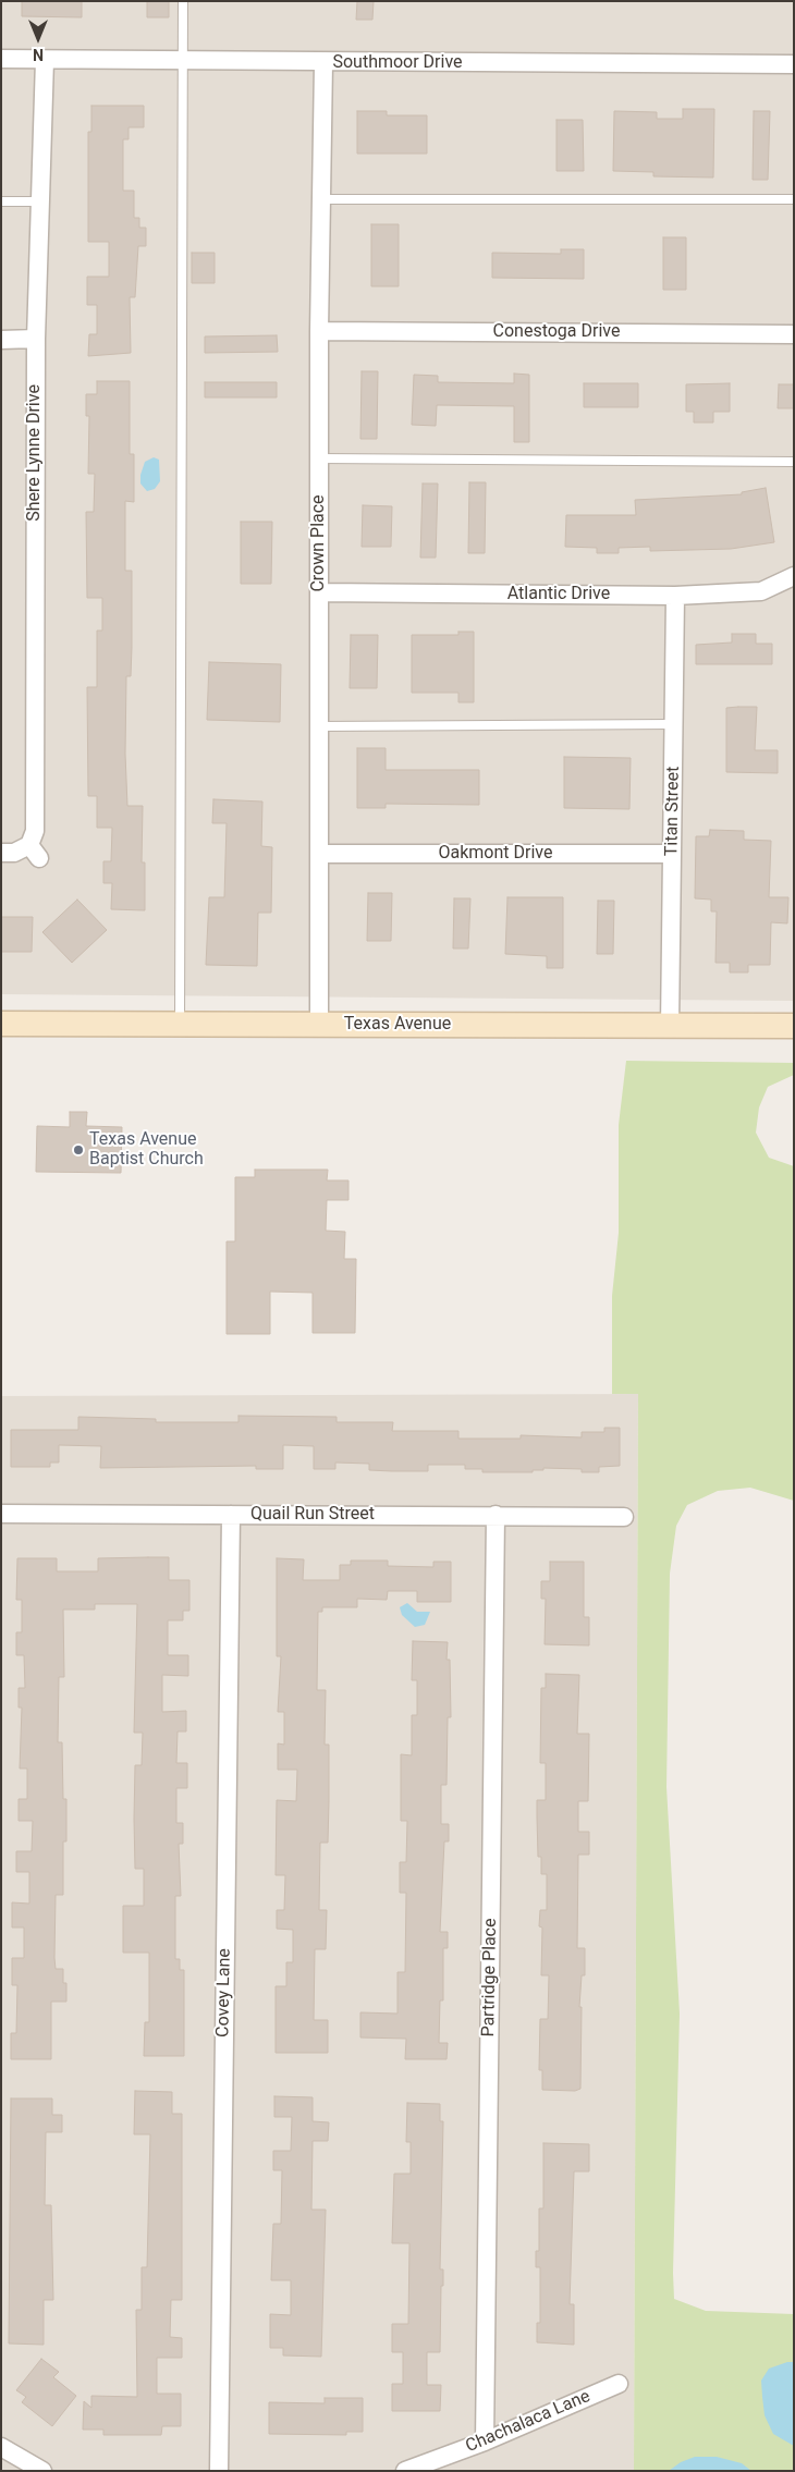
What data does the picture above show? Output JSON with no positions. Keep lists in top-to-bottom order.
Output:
{
  "streets": {
    "street": [
      "Southmoor Drive",
      "Conestoga Drive",
      "Shere Lynne Drive",
      "Crown Place",
      "Atlantic Drive",
      "Titan Street",
      "Oakmont Drive",
      "Texas Avenue",
      "Quail Run Street",
      "Partridge Place",
      "Covey Lane",
      "Chachalaca Lane"
    ]
  },
  "crossings": [
    ["Southmoor Drive", "Shere Lynne Drive"],
    ["Southmoor Drive", "Crown Place"],
    ["Conestoga Drive", "Crown Place"],
    ["Crown Place", "Atlantic Drive"],
    ["Crown Place", "Oakmont Drive"],
    ["Crown Place", "Texas Avenue"],
    ["Atlantic Drive", "Titan Street"],
    ["Titan Street", "Oakmont Drive"],
    ["Titan Street", "Texas Avenue"],
    ["Quail Run Street", "Partridge Place"],
    ["Quail Run Street", "Covey Lane"],
    ["Partridge Place", "Chachalaca Lane"]
  ],
  "places": ["Texas Avenue Baptist Church"],
  "north": "bottom"
}
